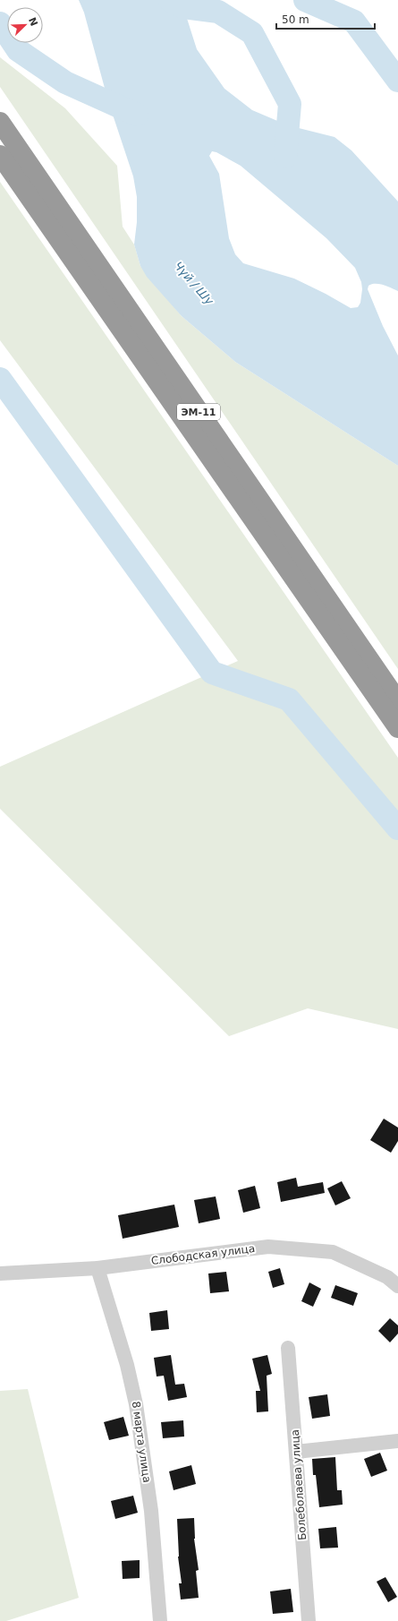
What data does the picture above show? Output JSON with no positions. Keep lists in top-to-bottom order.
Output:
{
  "streets": {
    "highway": ["ЭМ-11"],
    "street": ["Слободская улица", "8 марта улица", "Болеболаева улица"]
  },
  "crossings": [
    ["Слободская улица", "8 марта улица"]
  ],
  "water": ["Чүй / Шу"],
  "scale_bar": "50 m",
  "north": "top right"
}
